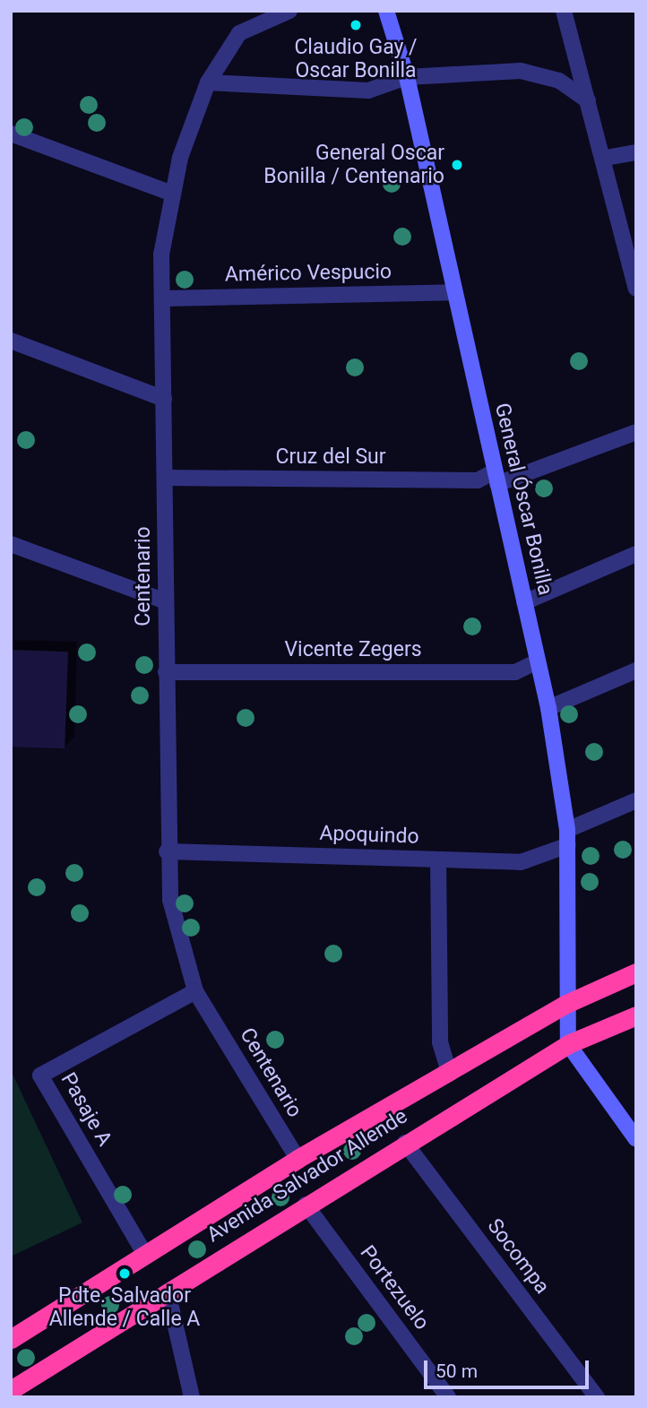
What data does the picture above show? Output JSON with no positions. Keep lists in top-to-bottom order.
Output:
{
  "streets": {
    "highway": ["Avenida Salvador Allende"],
    "main road": ["General Óscar Bonilla"],
    "street": [
      "Américo Vespucio",
      "Cruz del Sur",
      "Centenario",
      "Vicente Zegers",
      "Apoquindo",
      "Pasaje A",
      "Socompa",
      "Portezuelo"
    ]
  },
  "crossings": [
    ["Américo Vespucio", "General Óscar Bonilla"],
    ["Américo Vespucio", "Centenario"],
    ["Cruz del Sur", "General Óscar Bonilla"],
    ["Cruz del Sur", "Centenario"],
    ["General Óscar Bonilla", "Vicente Zegers"],
    ["General Óscar Bonilla", "Apoquindo"],
    ["General Óscar Bonilla", "Avenida Salvador Allende"],
    ["Centenario", "Vicente Zegers"],
    ["Centenario", "Apoquindo"],
    ["Centenario", "Pasaje A"],
    ["Centenario", "Avenida Salvador Allende"],
    ["Pasaje A", "Avenida Salvador Allende"],
    ["Avenida Salvador Allende", "Socompa"],
    ["Avenida Salvador Allende", "Portezuelo"]
  ],
  "places": ["Claudio Gay / Oscar Bonilla", "General Oscar Bonilla / Centenario", "Pdte. Salvador Allende / Calle A"],
  "scale_bar": "50 m"
}
